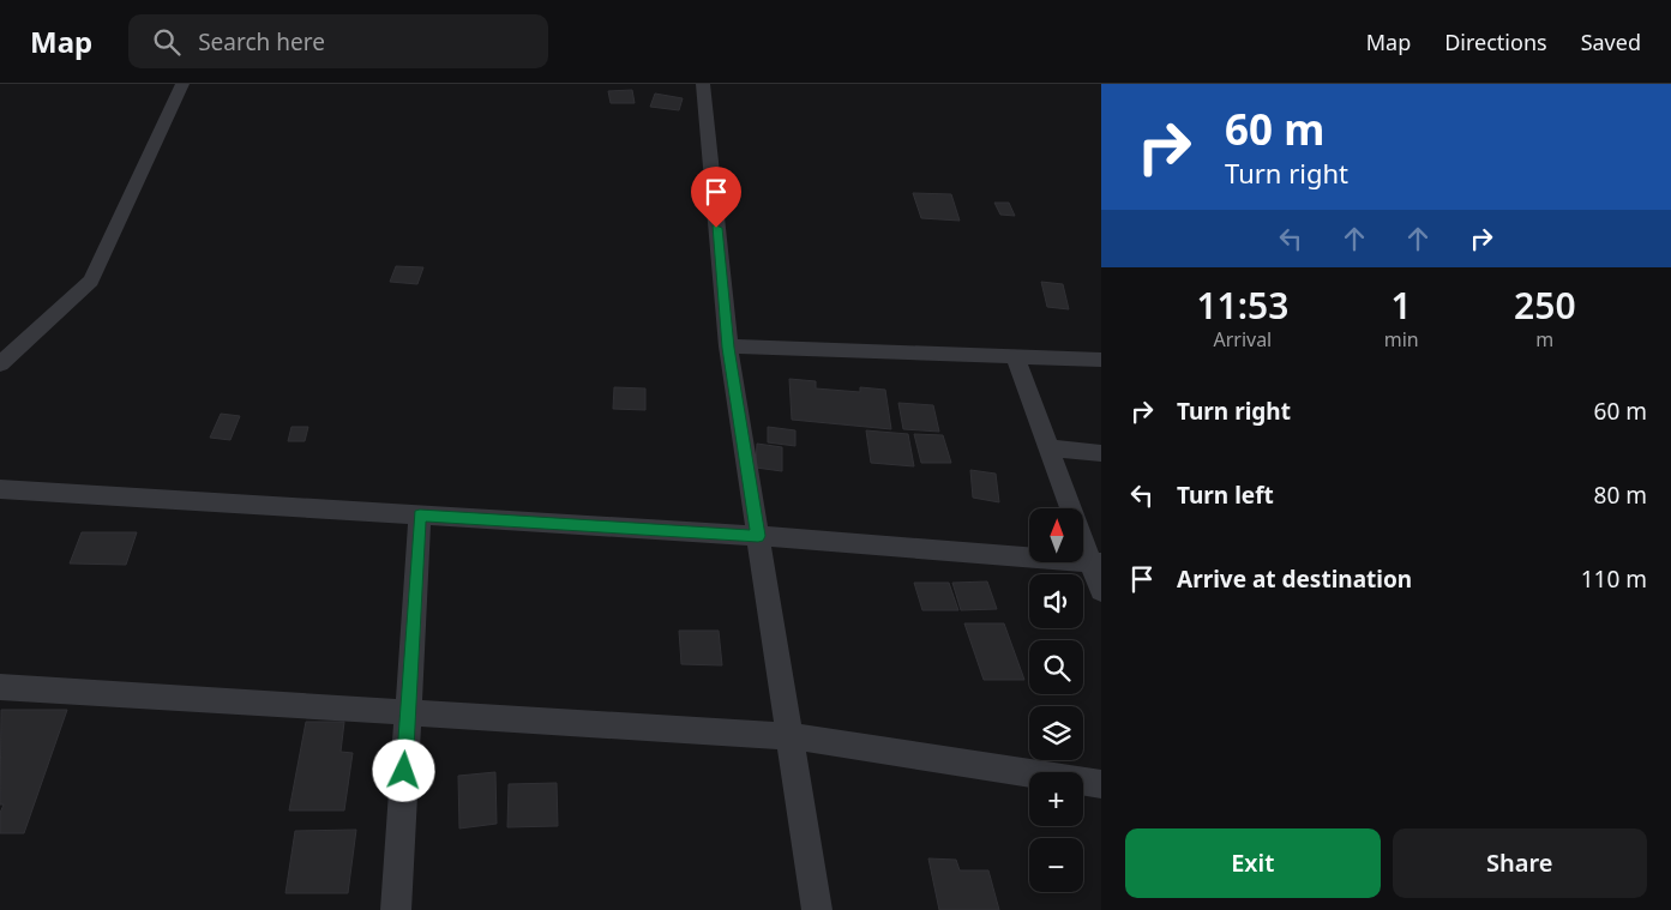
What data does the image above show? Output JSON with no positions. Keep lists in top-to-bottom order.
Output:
{
  "north": "top",
  "page": {
    "header": "Map",
    "search": "Search here",
    "nav": ["Map", "Directions", "Saved"],
    "turn": ["60 m", "Turn right"],
    "eta": [
      "11:53",
      "Arrival",
      "1",
      "min",
      "250",
      "m"
    ],
    "list": [
      {
        "name": "Turn right",
        "value": "60 m"
      },
      {
        "name": "Turn left",
        "value": "80 m"
      },
      {
        "name": "Arrive at destination",
        "value": "110 m"
      }
    ],
    "map_buttons": ["+", "−"],
    "buttons": ["Exit", "Share"]
  }
}
